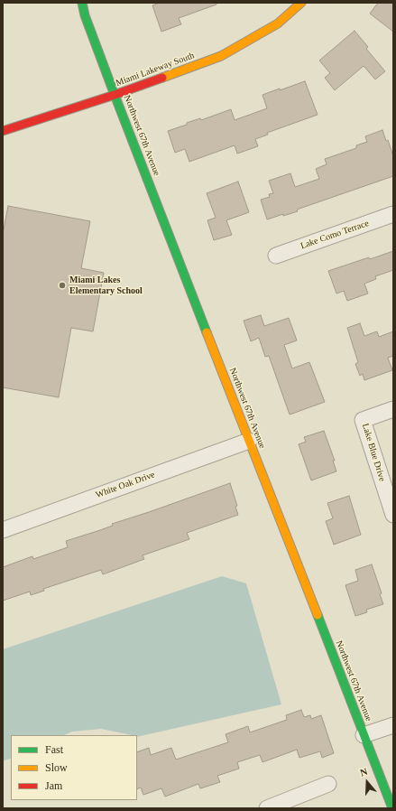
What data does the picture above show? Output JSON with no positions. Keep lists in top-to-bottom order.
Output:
{
  "streets": {
    "main road": ["Miami Lakeway South", "Northwest 67th Avenue"],
    "street": ["Lake Como Terrace", "Lake Blue Drive", "White Oak Drive"]
  },
  "crossings": [
    ["Miami Lakeway South", "Northwest 67th Avenue"],
    ["Northwest 67th Avenue", "White Oak Drive"]
  ],
  "places": ["Miami Lakes Elementary School"],
  "legend": ["Fast", "Slow", "Jam"],
  "north": "top"
}
